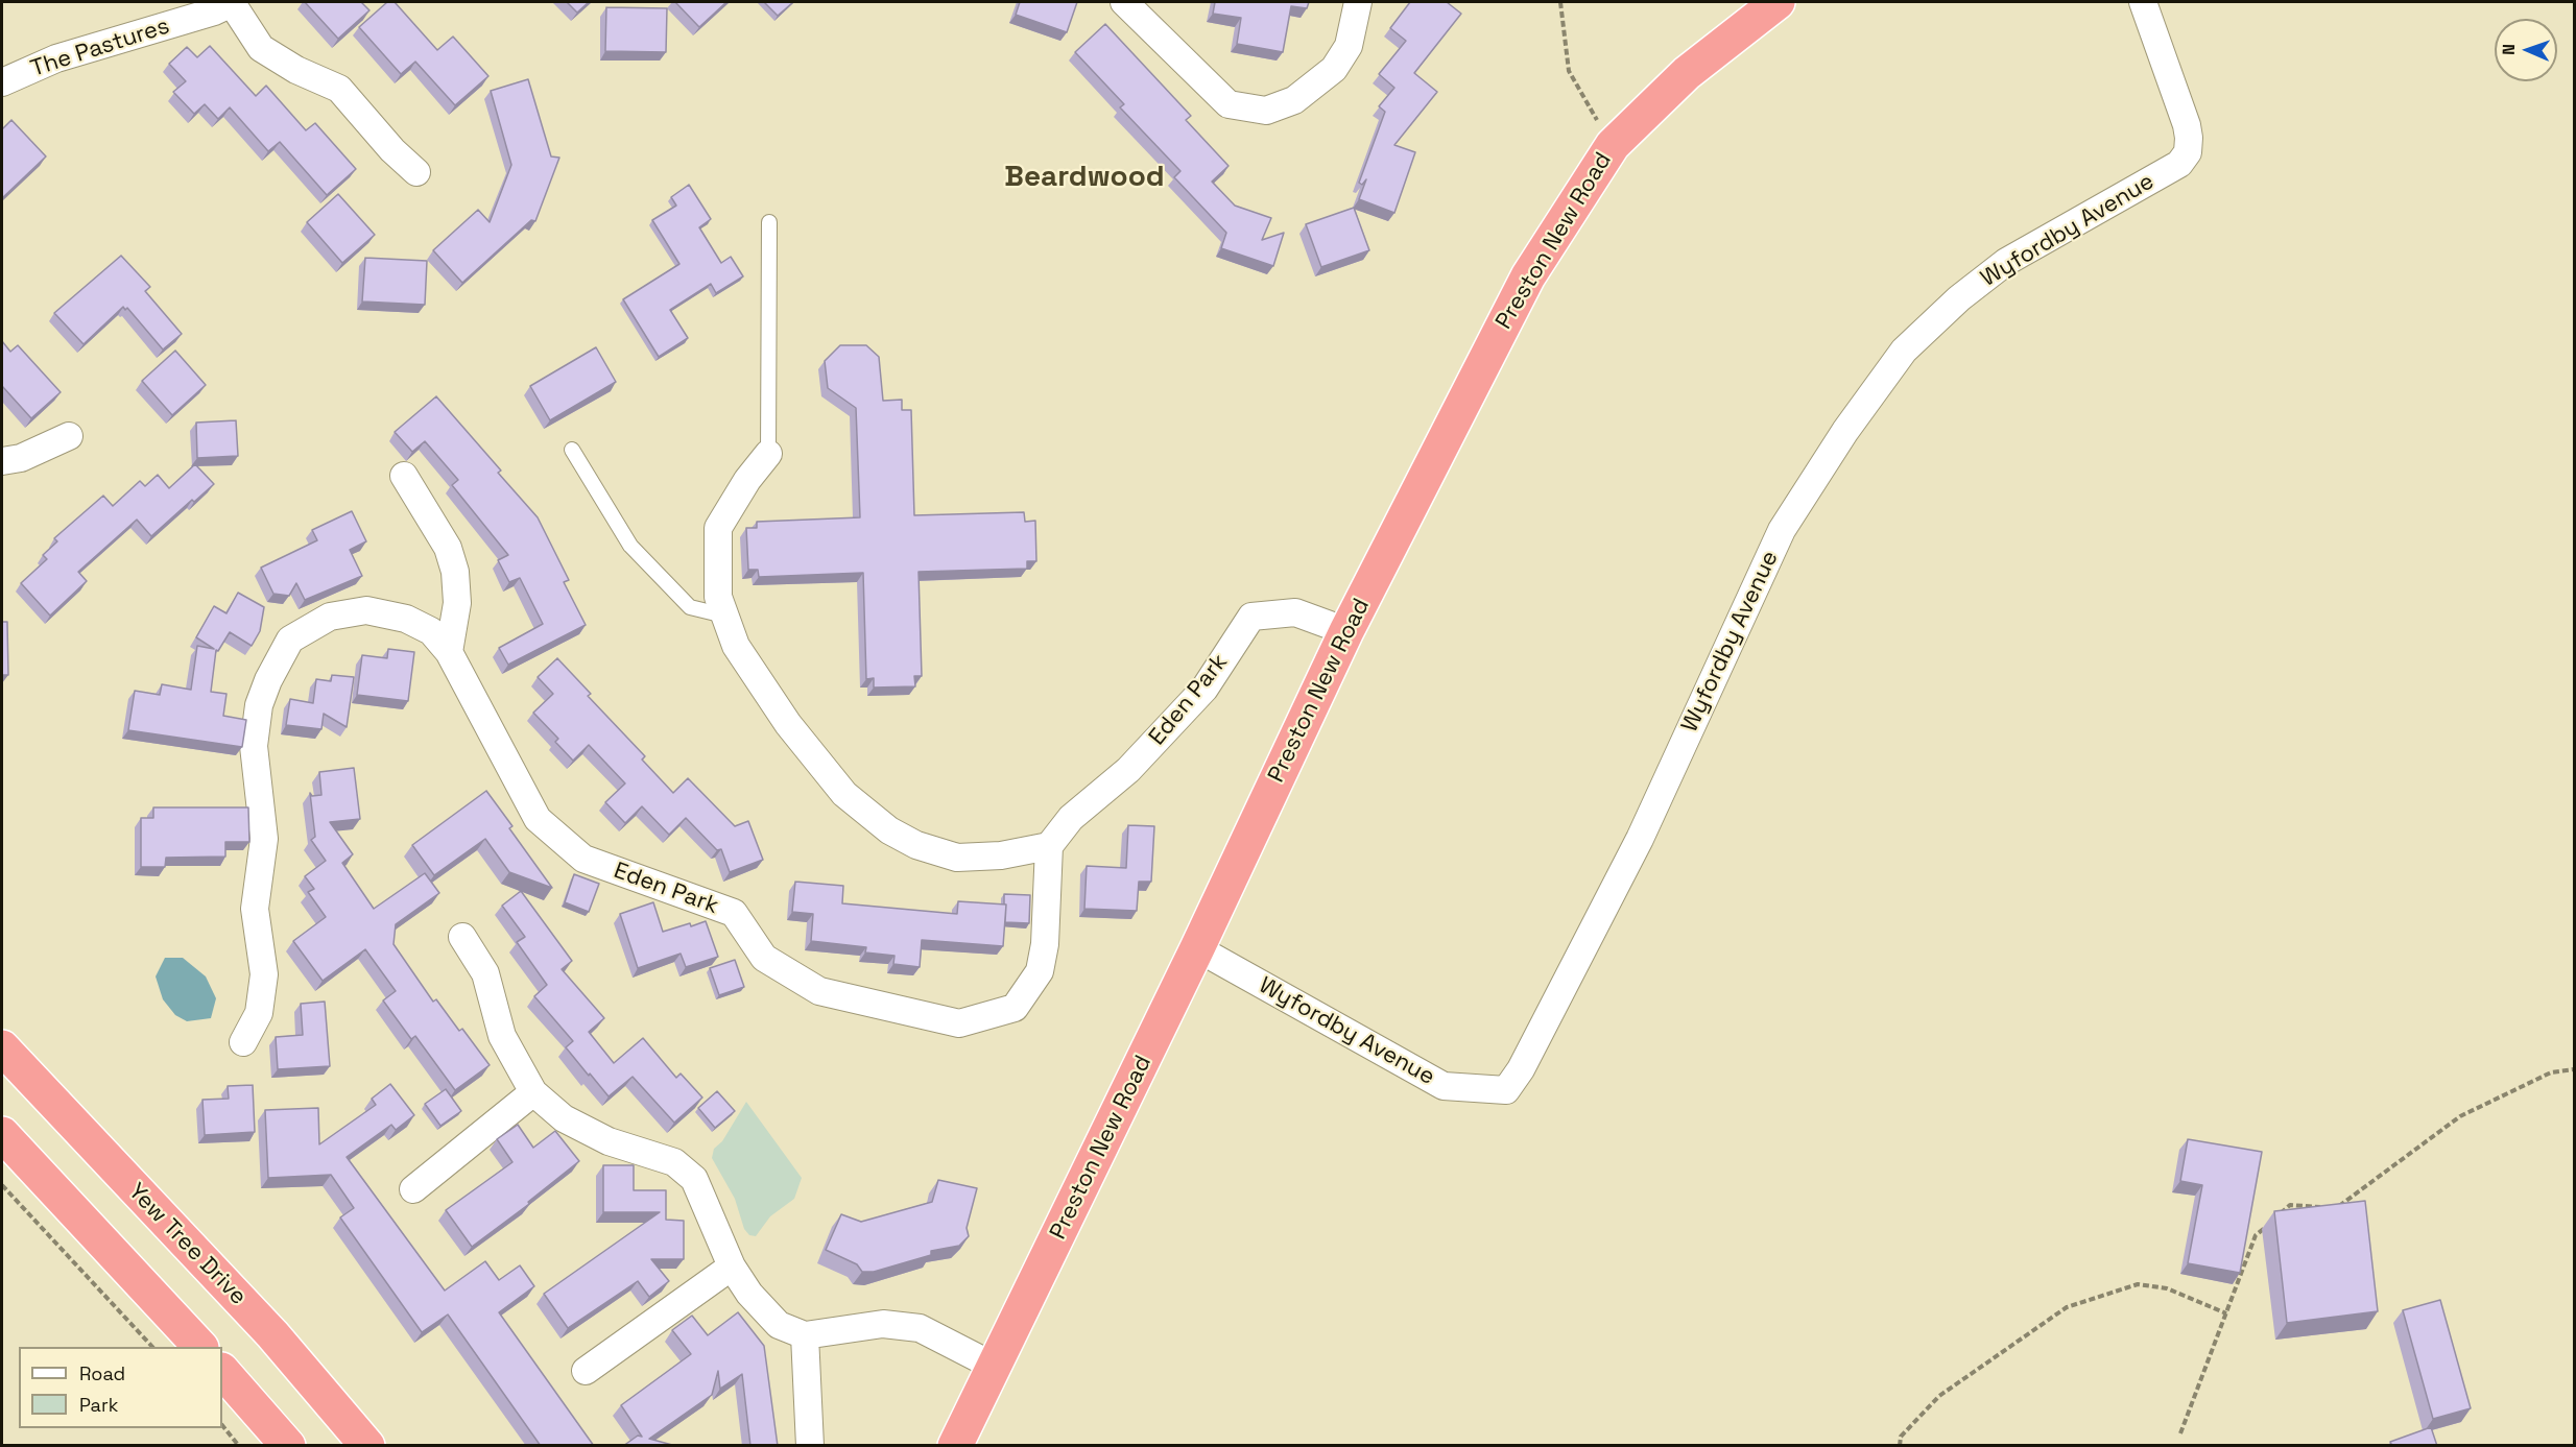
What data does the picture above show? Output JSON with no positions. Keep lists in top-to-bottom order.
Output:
{
  "streets": {
    "highway": ["Preston New Road", "Yew Tree Drive"],
    "street": ["The Pastures", "Wyfordby Avenue", "Eden Park"]
  },
  "crossings": [
    ["Wyfordby Avenue", "Preston New Road"],
    ["Preston New Road", "Eden Park"]
  ],
  "districts": ["Beardwood"],
  "legend": ["Road", "Park"],
  "north": "left"
}
